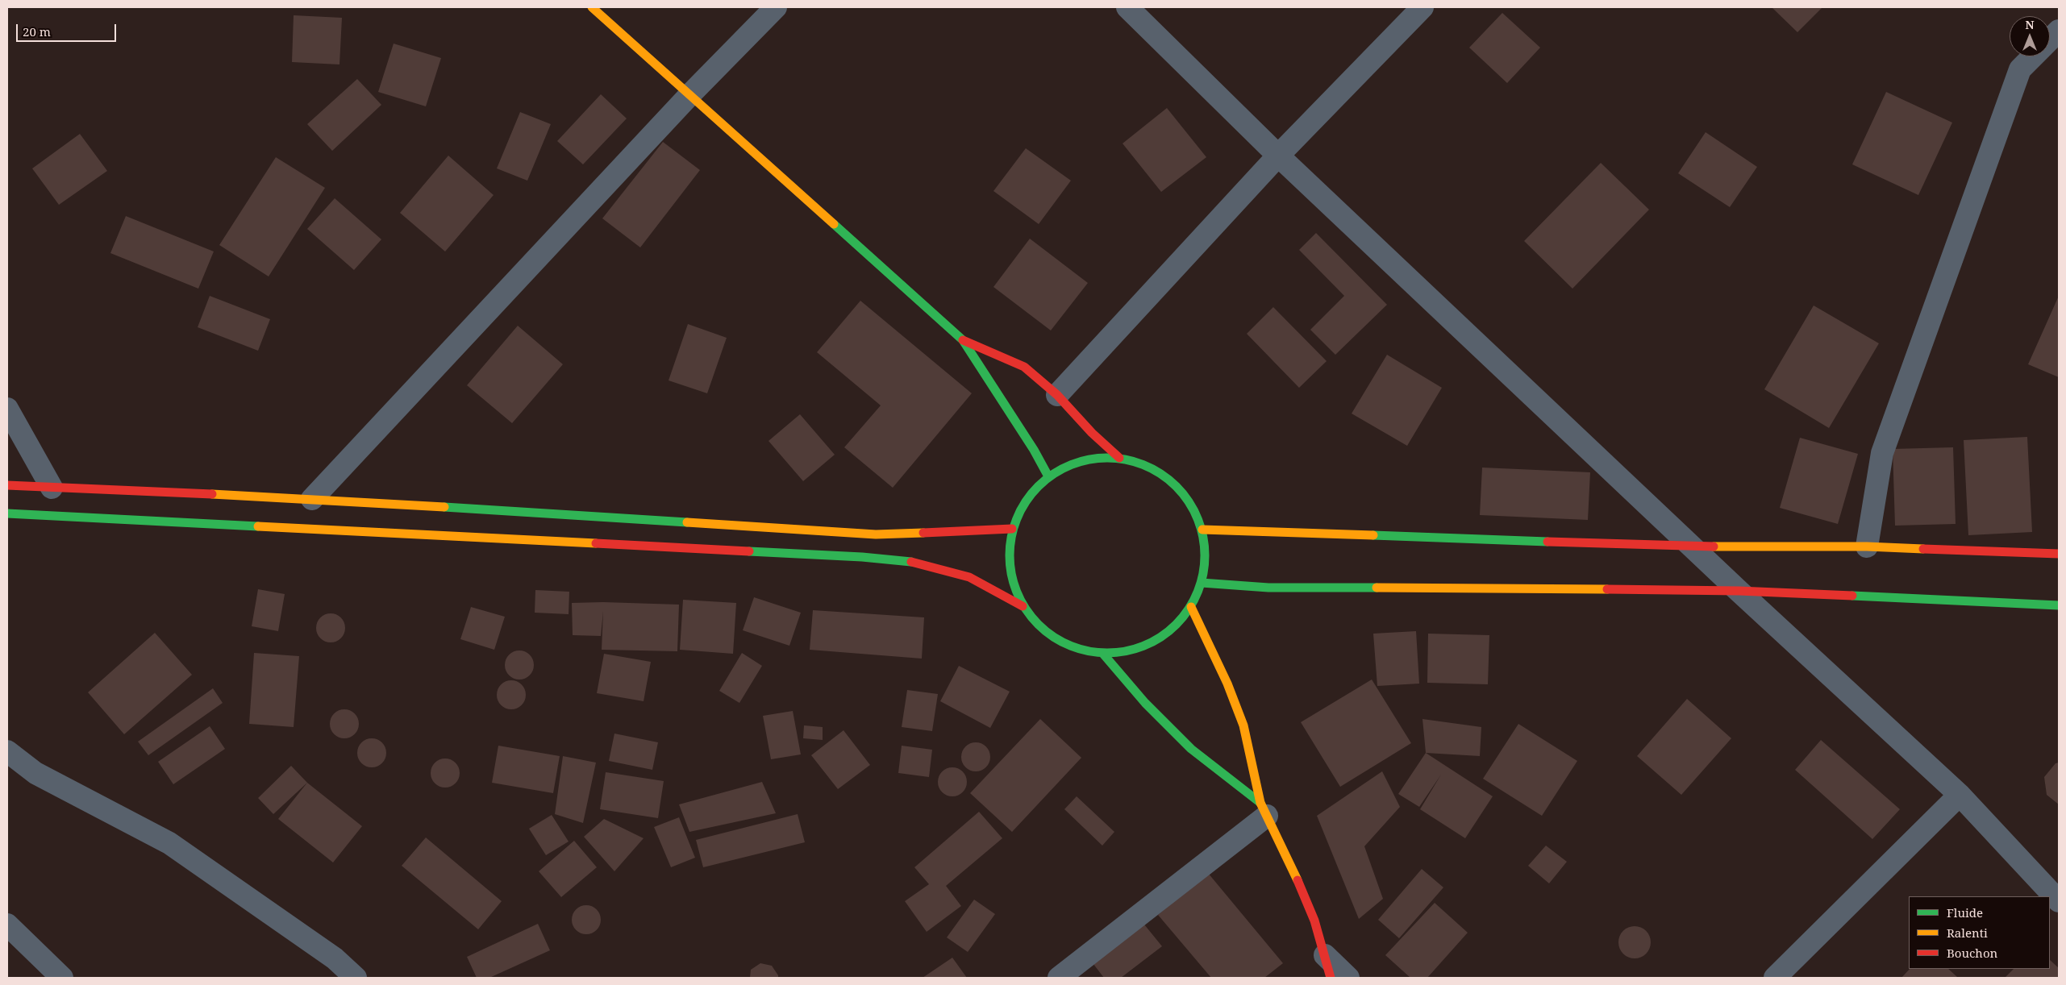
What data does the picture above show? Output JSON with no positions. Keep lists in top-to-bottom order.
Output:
{
  "legend": ["Fluide", "Ralenti", "Bouchon"],
  "scale_bar": "20 m",
  "north": "top"
}
